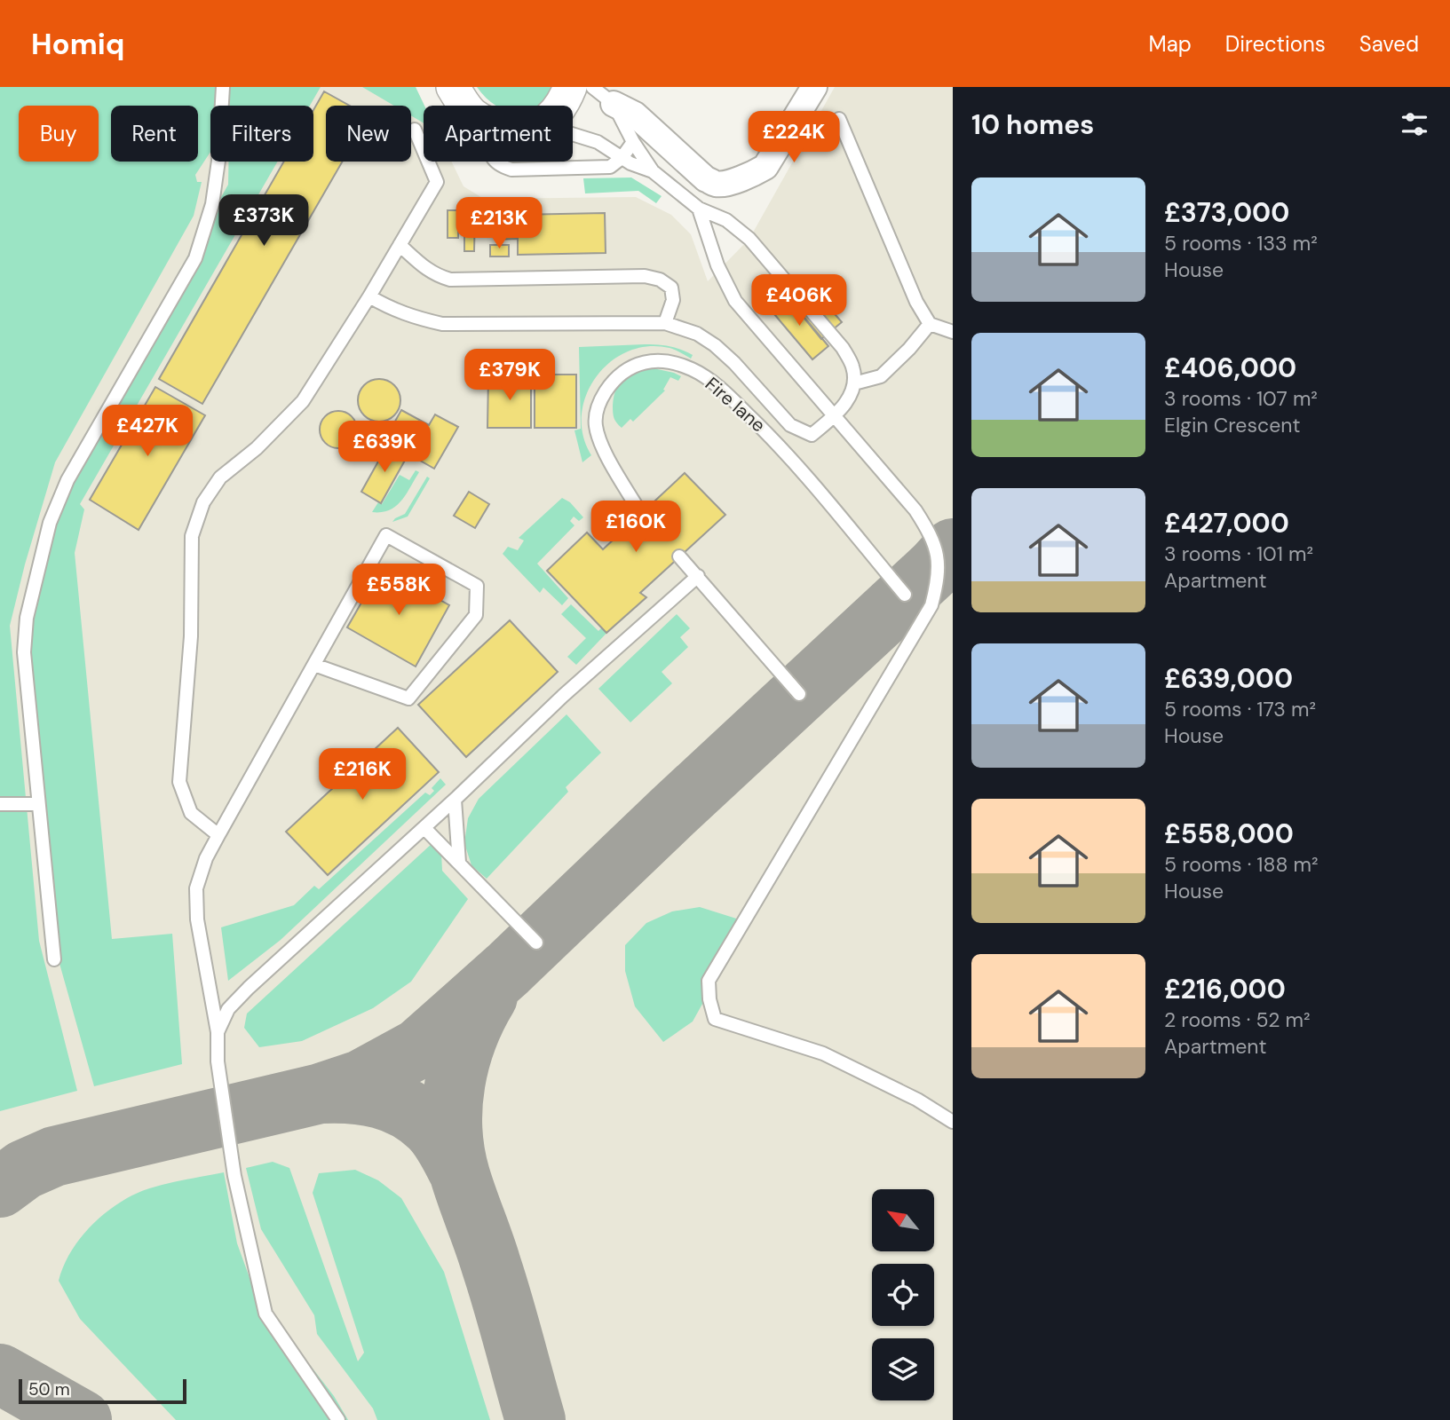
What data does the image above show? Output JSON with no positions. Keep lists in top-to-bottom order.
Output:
{
  "streets": {
    "lane": ["Fire lane"]
  },
  "scale_bar": "50 m",
  "north": "top left",
  "page": {
    "header": "Homiq",
    "nav": ["Map", "Directions", "Saved"],
    "heading": "10 homes",
    "chip": [
      "Buy",
      "Rent",
      "Filters",
      "New",
      "Apartment"
    ],
    "price": [
      "£224K",
      "£373K",
      "£213K",
      "£406K",
      "£379K",
      "£427K",
      "£639K",
      "£160K",
      "£558K",
      "£216K"
    ],
    "list": [
      {
        "name": "£373,000",
        "note": "5 rooms · 133 m² · House"
      },
      {
        "name": "£406,000",
        "note": "3 rooms · 107 m² · Elgin Crescent"
      },
      {
        "name": "£427,000",
        "note": "3 rooms · 101 m² · Apartment"
      },
      {
        "name": "£639,000",
        "note": "5 rooms · 173 m² · House"
      },
      {
        "name": "£558,000",
        "note": "5 rooms · 188 m² · House"
      },
      {
        "name": "£216,000",
        "note": "2 rooms · 52 m² · Apartment"
      }
    ],
    "scale": "50 m"
  }
}
